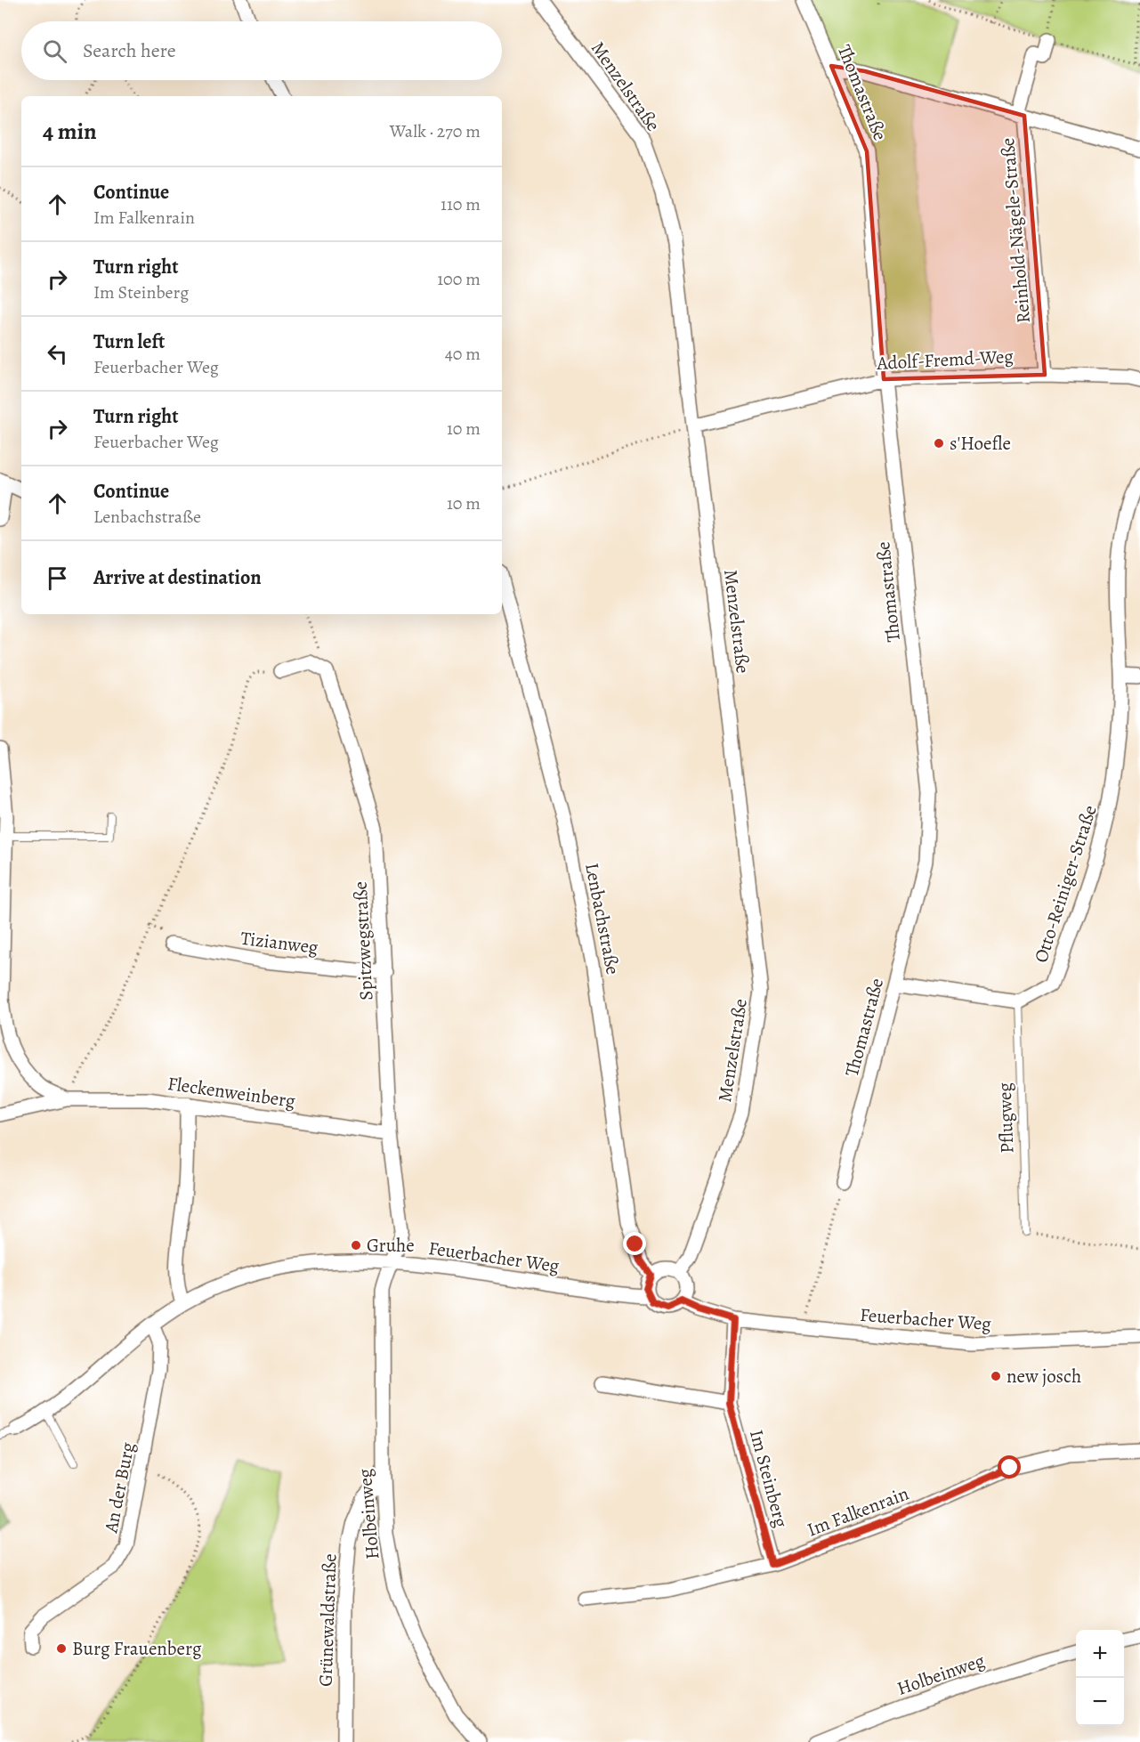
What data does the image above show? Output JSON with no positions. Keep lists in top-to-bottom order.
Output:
{
  "streets": {
    "street": [
      "Menzelstraße",
      "Thomastraße",
      "Reinhold-Nägele-Straße",
      "Adolf-Fremd-Weg",
      "Otto-Reiniger-Straße",
      "Lenbachstraße",
      "Spitzwegstraße",
      "Tizianweg",
      "Fleckenweinberg",
      "Feuerbacher Weg",
      "Im Steinberg",
      "An der Burg",
      "Im Falkenrain",
      "Holbeinweg",
      "Grünewaldstraße"
    ],
    "lane": ["Pflugweg"]
  },
  "crossings": [
    ["Menzelstraße", "Adolf-Fremd-Weg"],
    ["Menzelstraße", "Lenbachstraße"],
    ["Menzelstraße", "Feuerbacher Weg"],
    ["Thomastraße", "Reinhold-Nägele-Straße"],
    ["Thomastraße", "Adolf-Fremd-Weg"],
    ["Reinhold-Nägele-Straße", "Adolf-Fremd-Weg"],
    ["Otto-Reiniger-Straße", "Pflugweg"],
    ["Lenbachstraße", "Feuerbacher Weg"],
    ["Spitzwegstraße", "Tizianweg"],
    ["Spitzwegstraße", "Fleckenweinberg"],
    ["Spitzwegstraße", "Feuerbacher Weg"],
    ["Spitzwegstraße", "Holbeinweg"],
    ["Feuerbacher Weg", "Im Steinberg"],
    ["Feuerbacher Weg", "An der Burg"],
    ["Feuerbacher Weg", "Holbeinweg"],
    ["Im Steinberg", "Im Falkenrain"],
    ["Holbeinweg", "Grünewaldstraße"]
  ],
  "places": [
    "s'Hoefle",
    "Gruhe",
    "new josch",
    "Burg Frauenberg"
  ],
  "page": {
    "search": "Search here",
    "heading": ["4 min", "Walk · 270 m"],
    "list": [
      ["Continue", "Im Falkenrain", "110 m"],
      ["Turn right", "Im Steinberg", "100 m"],
      ["Turn left", "Feuerbacher Weg", "40 m"],
      ["Turn right", "Feuerbacher Weg", "10 m"],
      ["Continue", "Lenbachstraße", "10 m"],
      "Arrive at destination"
    ],
    "map_buttons": ["+", "−"]
  }
}
